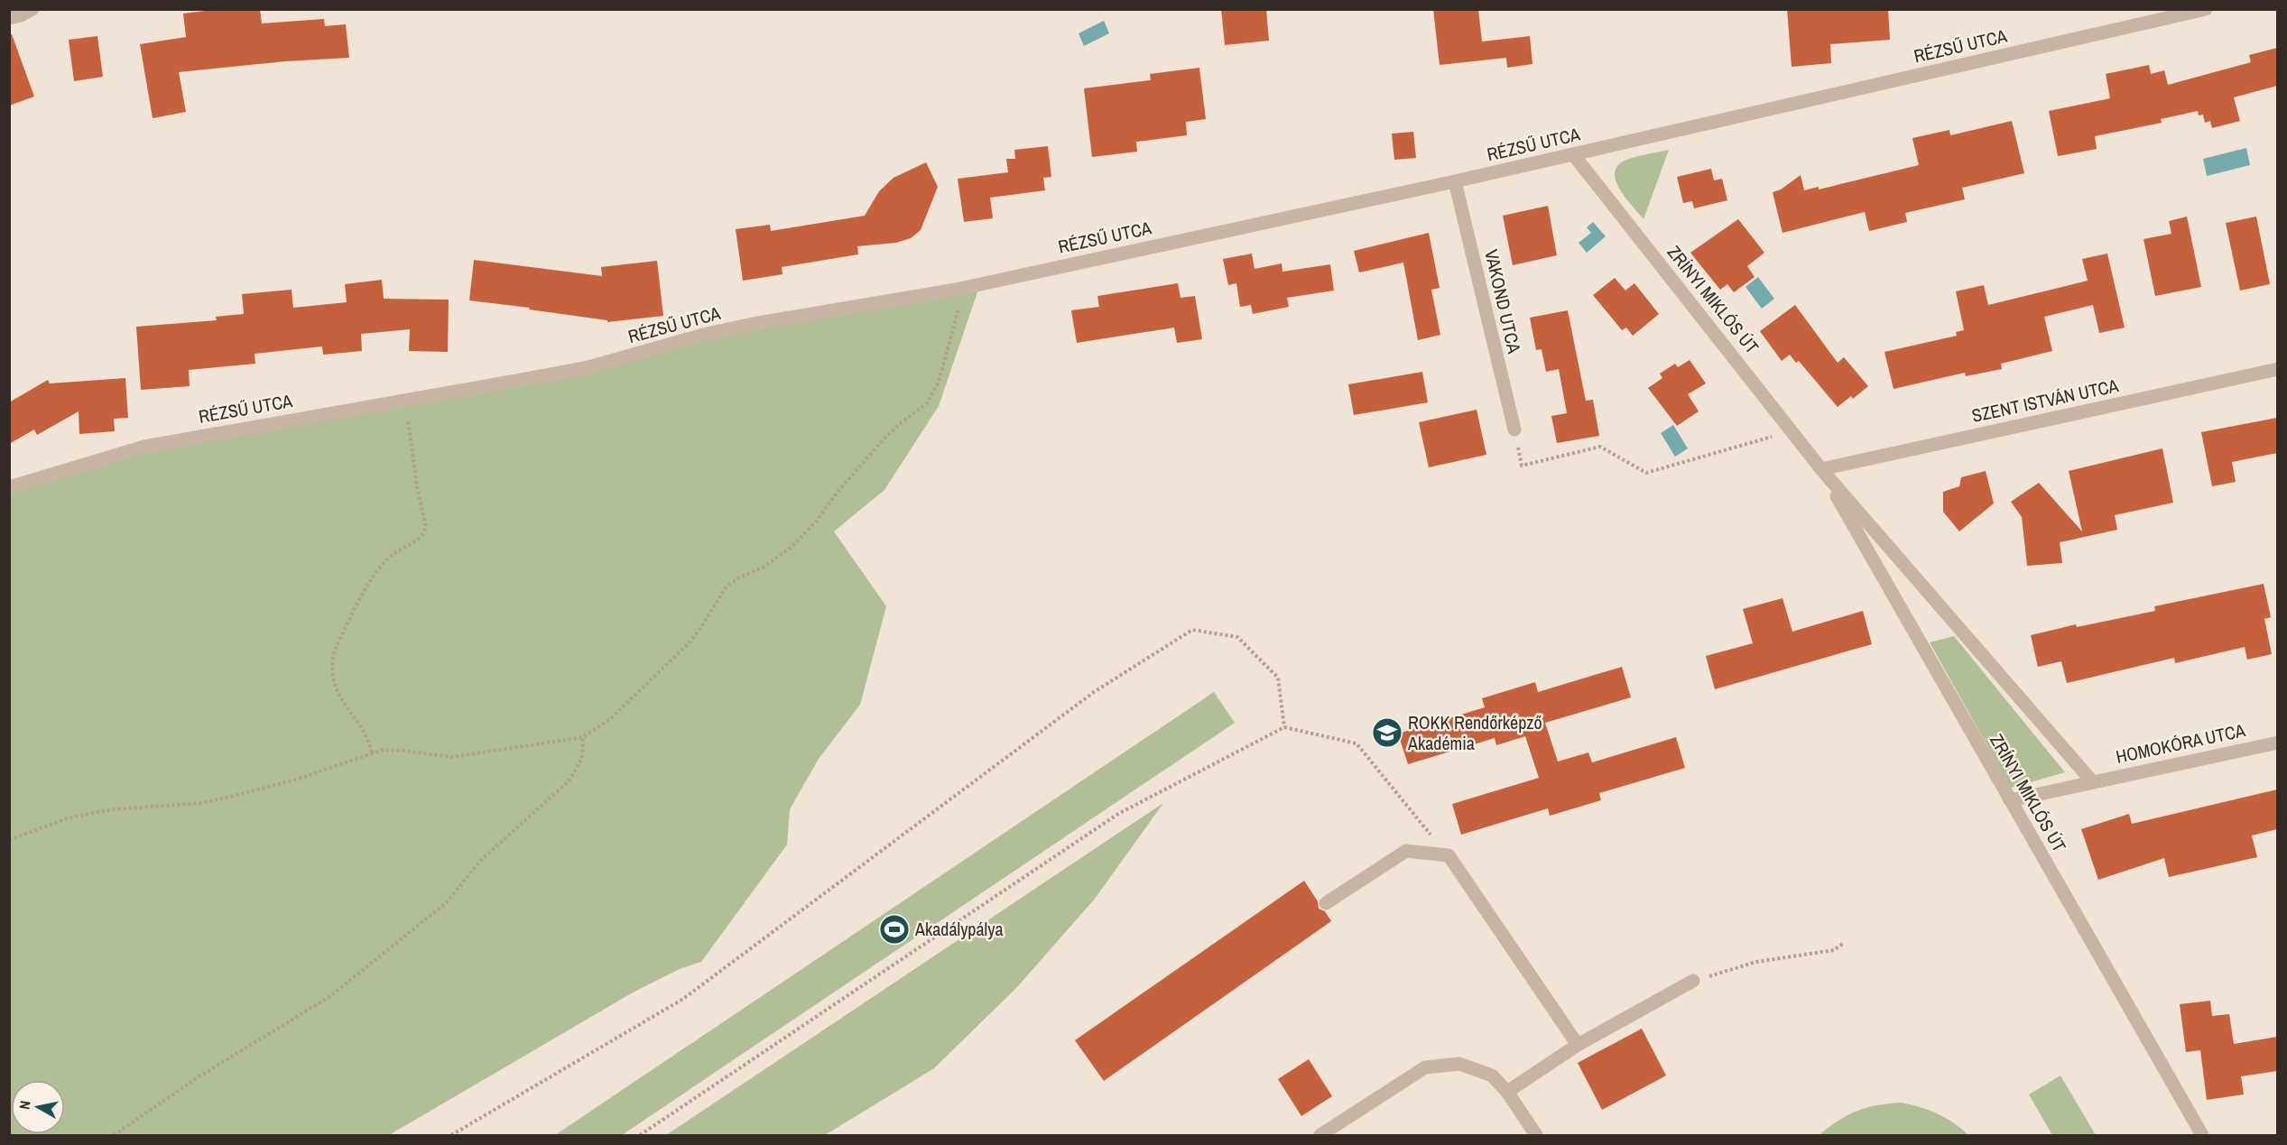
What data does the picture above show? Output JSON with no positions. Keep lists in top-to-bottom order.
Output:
{
  "streets": {
    "street": [
      "RÉZSŰ UTCA",
      "ZRÍNYI MIKLÓS ÚT",
      "VAKOND UTCA",
      "SZENT ISTVÁN UTCA",
      "HOMOKÓRA UTCA"
    ]
  },
  "crossings": [
    ["RÉZSŰ UTCA", "ZRÍNYI MIKLÓS ÚT"],
    ["RÉZSŰ UTCA", "VAKOND UTCA"],
    ["ZRÍNYI MIKLÓS ÚT", "SZENT ISTVÁN UTCA"],
    ["ZRÍNYI MIKLÓS ÚT", "HOMOKÓRA UTCA"]
  ],
  "places": {
    "school or university": ["ROKK Rendőrképző Akadémia"],
    "sports": ["Akadálypálya"]
  },
  "north": "left"
}
